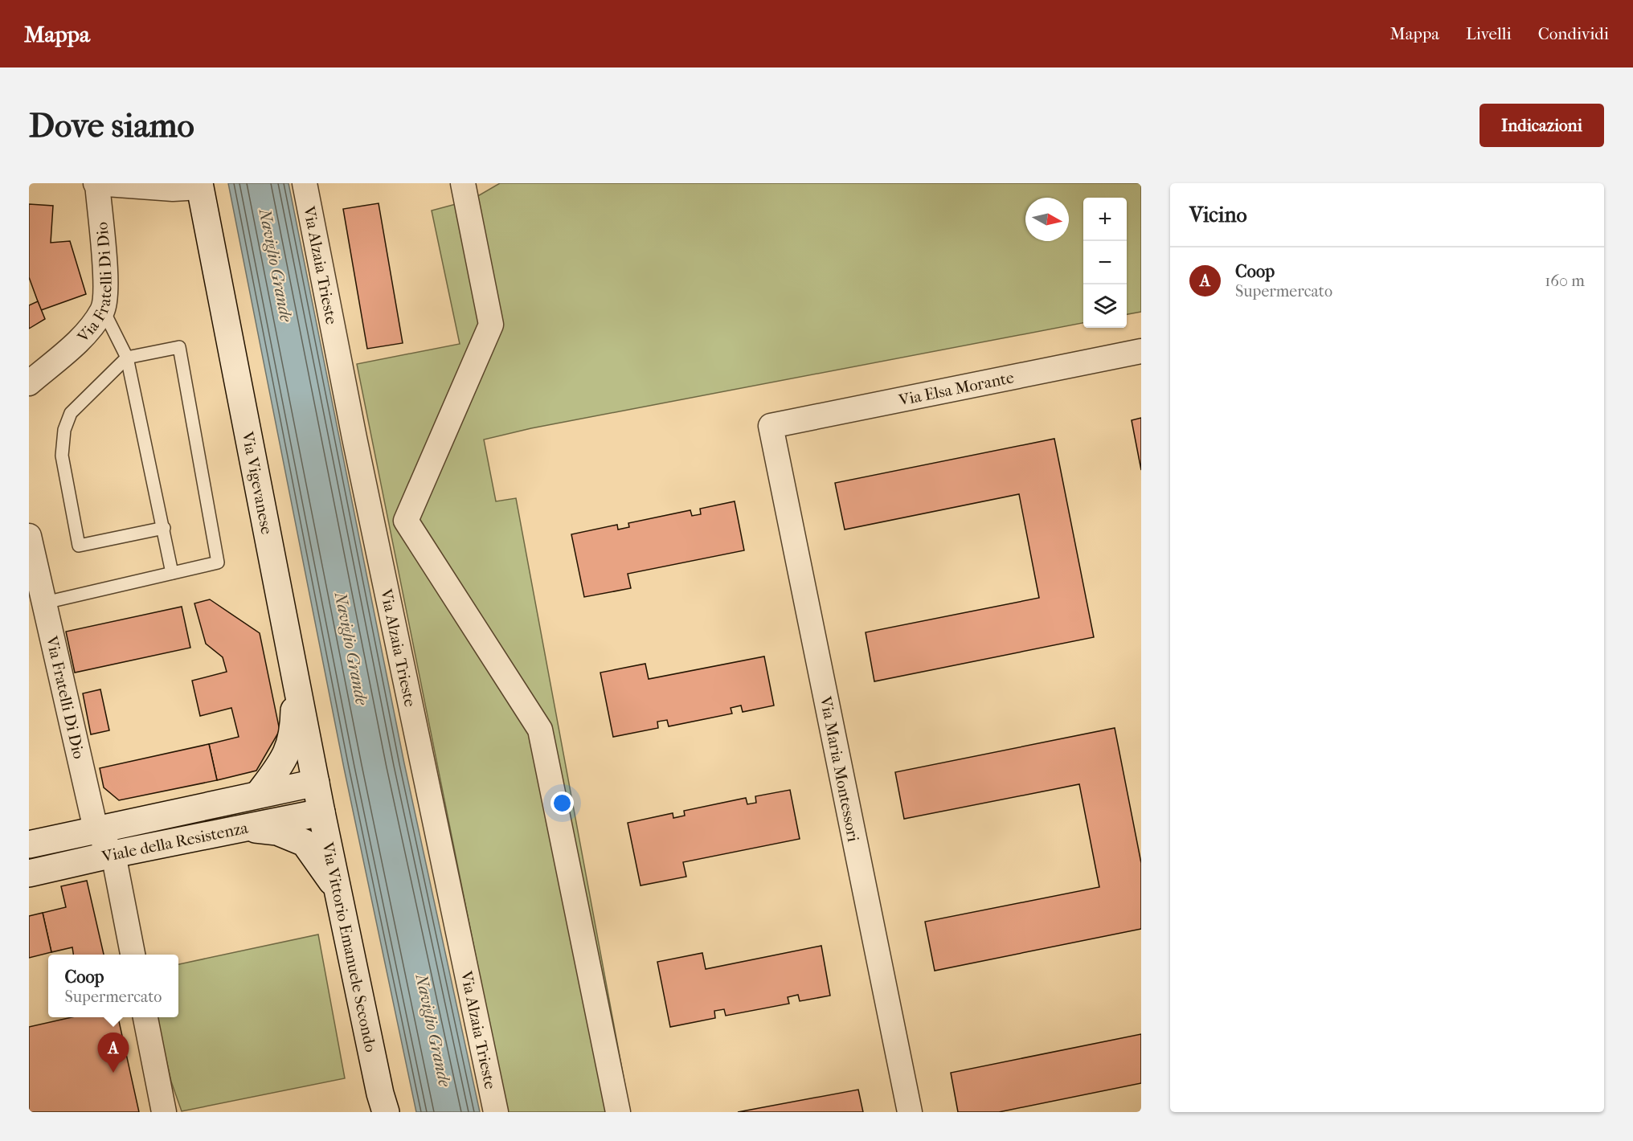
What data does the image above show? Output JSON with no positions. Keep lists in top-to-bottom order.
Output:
{
  "streets": {
    "main road": ["Via Vigevanese", "Viale della Resistenza", "Via Vittorio Emanuele Secondo"],
    "street": [
      "Via Alzaia Trieste",
      "Via Fratelli Di Dio",
      "Via Elsa Morante",
      "Via Maria Montessori"
    ]
  },
  "crossings": [
    ["Via Fratelli Di Dio", "Viale della Resistenza"],
    ["Via Elsa Morante", "Via Maria Montessori"],
    ["Via Vigevanese", "Viale della Resistenza"],
    ["Via Vigevanese", "Via Vittorio Emanuele Secondo"],
    ["Viale della Resistenza", "Via Vittorio Emanuele Secondo"]
  ],
  "water": ["Naviglio Grande"],
  "north": "right",
  "page": {
    "header": "Mappa",
    "nav": ["Mappa", "Livelli", "Condividi"],
    "buttons": "Indicazioni",
    "title": "Dove siamo",
    "heading": "Vicino",
    "map_buttons": ["+", "−"],
    "list": [
      {
        "mark": "A",
        "name": "Coop",
        "note": "Supermercato",
        "value": "160 m"
      }
    ],
    "popup": ["Coop", "Supermercato"],
    "pins": "A"
  }
}
